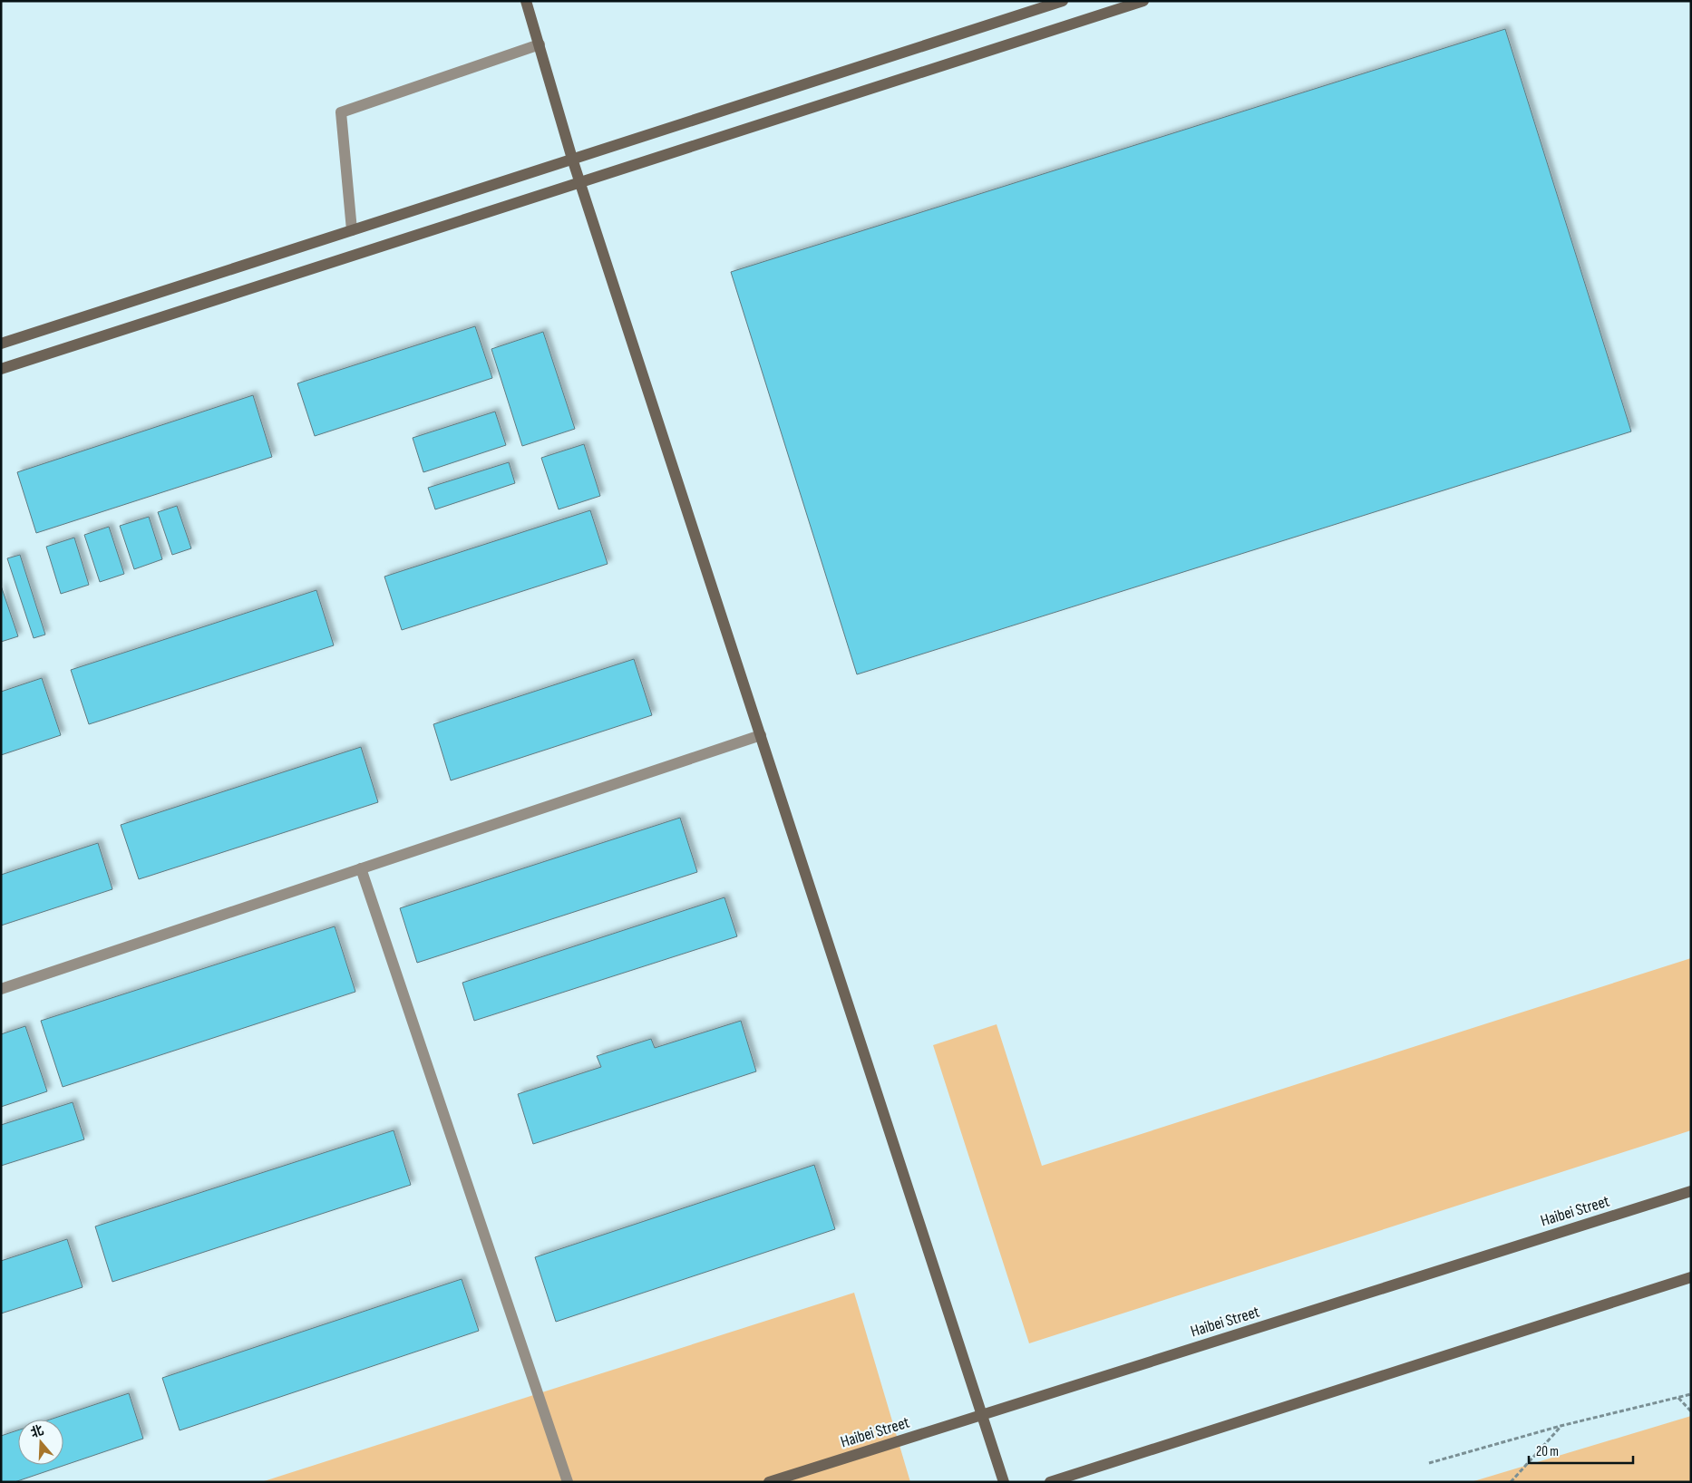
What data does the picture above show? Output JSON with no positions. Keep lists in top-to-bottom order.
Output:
{
  "streets": {
    "street": ["Haibei Street"]
  },
  "scale_bar": "20 m",
  "north": "top"
}
